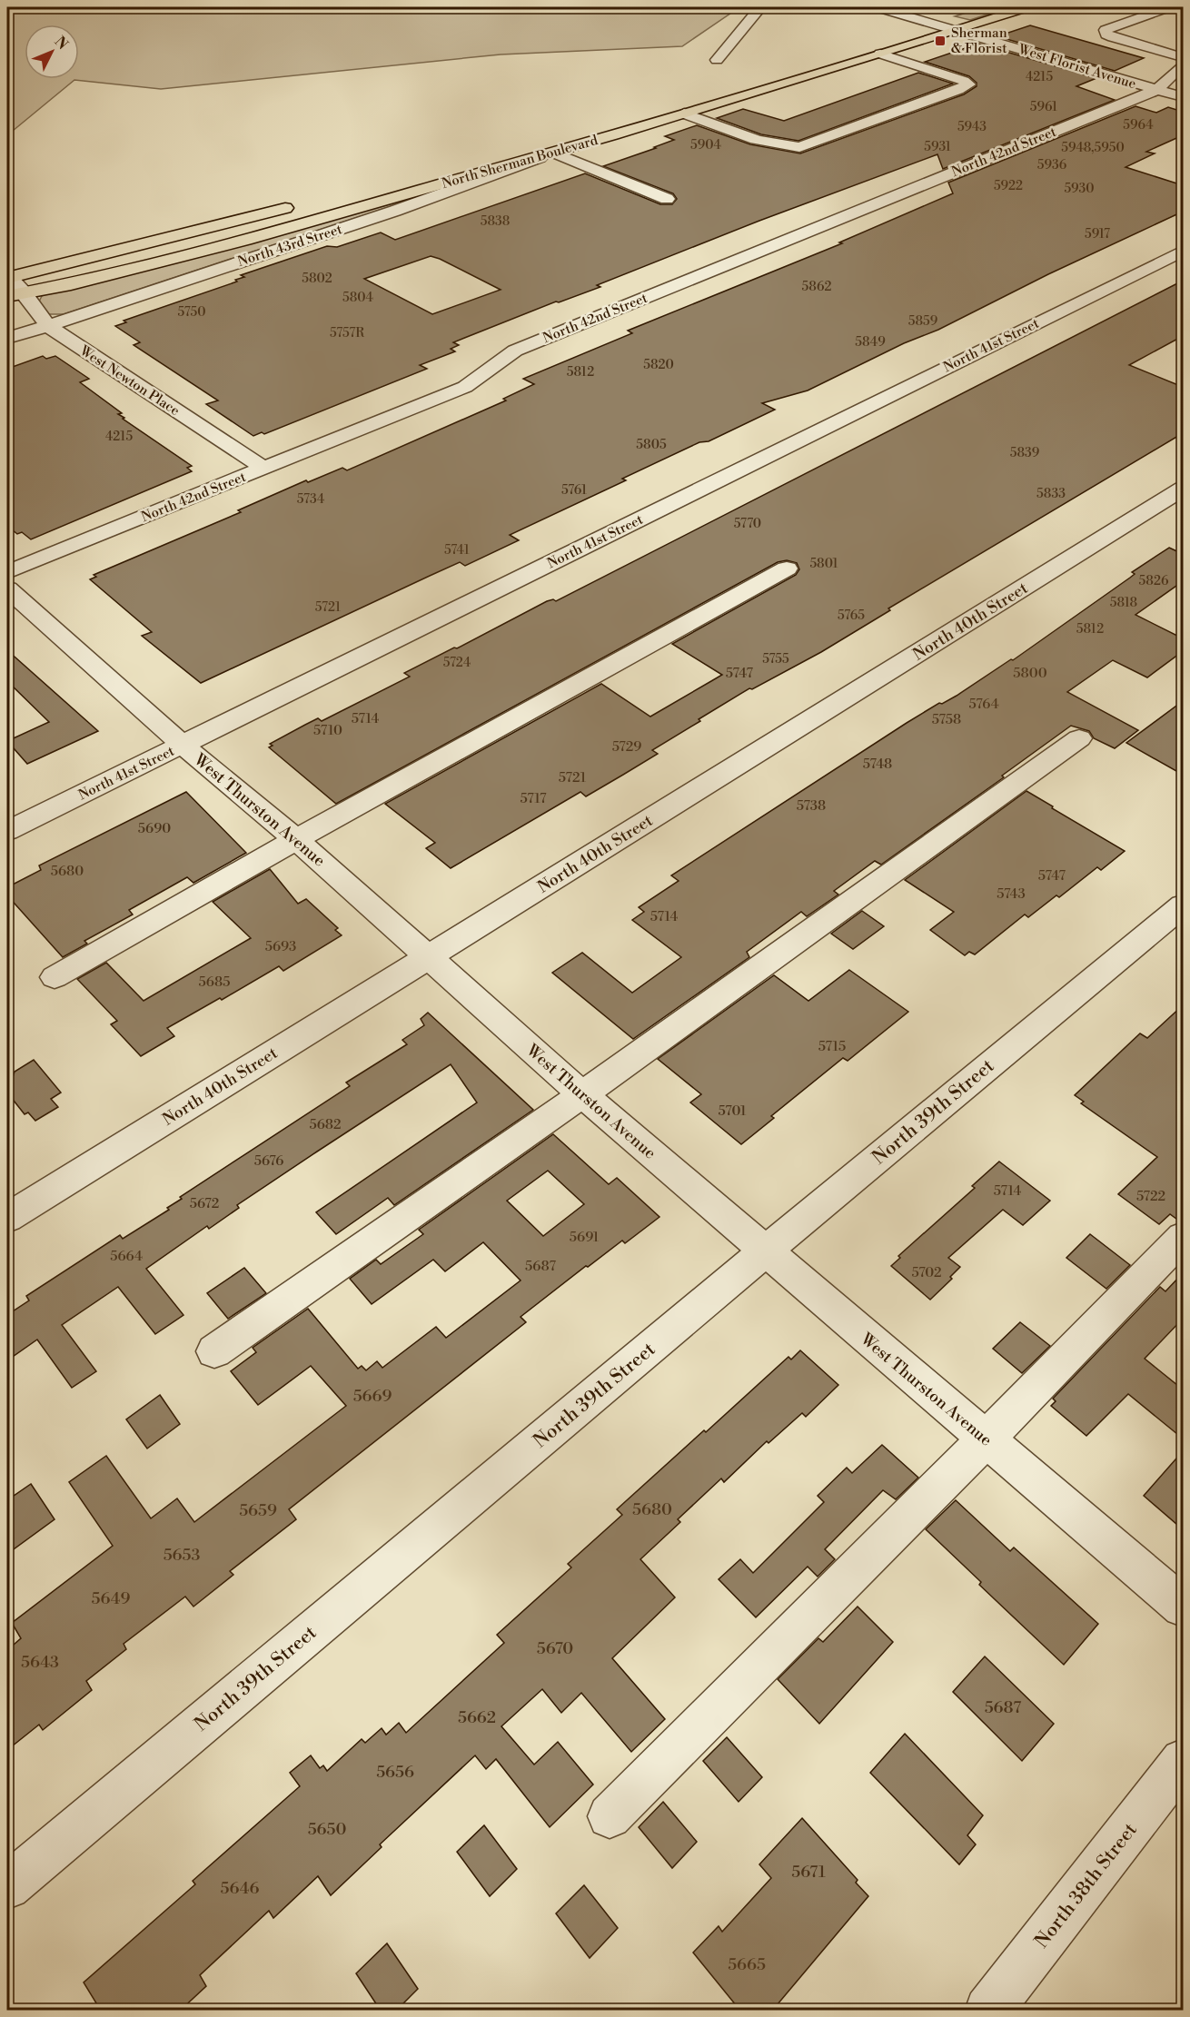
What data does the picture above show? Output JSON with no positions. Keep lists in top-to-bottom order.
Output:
{
  "streets": {
    "main road": ["North Sherman Boulevard"],
    "street": [
      "West Florist Avenue",
      "North 42nd Street",
      "North 43rd Street",
      "North 41st Street",
      "West Newton Place",
      "North 40th Street",
      "West Thurston Avenue",
      "North 39th Street",
      "North 38th Street"
    ]
  },
  "crossings": [
    ["West Florist Avenue", "North 42nd Street"],
    ["West Florist Avenue", "North Sherman Boulevard"],
    ["North 42nd Street", "West Newton Place"],
    ["North Sherman Boulevard", "North 43rd Street"],
    ["North Sherman Boulevard", "West Newton Place"],
    ["North 43rd Street", "West Newton Place"],
    ["North 41st Street", "West Thurston Avenue"],
    ["North 40th Street", "West Thurston Avenue"],
    ["West Thurston Avenue", "North 39th Street"]
  ],
  "places": {
    "transit": ["Sherman & Florist"]
  },
  "house_numbers": [
    "4215",
    "5961",
    "5964",
    "5943",
    "5904",
    "5931",
    "5948,5950",
    "5936",
    "5922",
    "5930",
    "5838",
    "5917",
    "5802",
    "5862",
    "5804",
    "5750",
    "5859",
    "5757R",
    "5849",
    "5820",
    "5812",
    "4215",
    "5805",
    "5839",
    "5761",
    "5833",
    "5734",
    "5770",
    "5741",
    "5801",
    "5826",
    "5818",
    "5721",
    "5765",
    "5812",
    "5755",
    "5724",
    "5747",
    "5800",
    "5764",
    "5714",
    "5758",
    "5710",
    "5729",
    "5748",
    "5721",
    "5717",
    "5738",
    "5690",
    "5680",
    "5747",
    "5743",
    "5714",
    "5693",
    "5685",
    "5715",
    "5701",
    "5682",
    "5676",
    "5714",
    "5722",
    "5672",
    "5691",
    "5664",
    "5687",
    "5702",
    "5669",
    "5680",
    "5659",
    "5653",
    "5649",
    "5670",
    "5643",
    "5687",
    "5662",
    "5656",
    "5650",
    "5671",
    "5646",
    "5665"
  ],
  "north": "top right"
}
